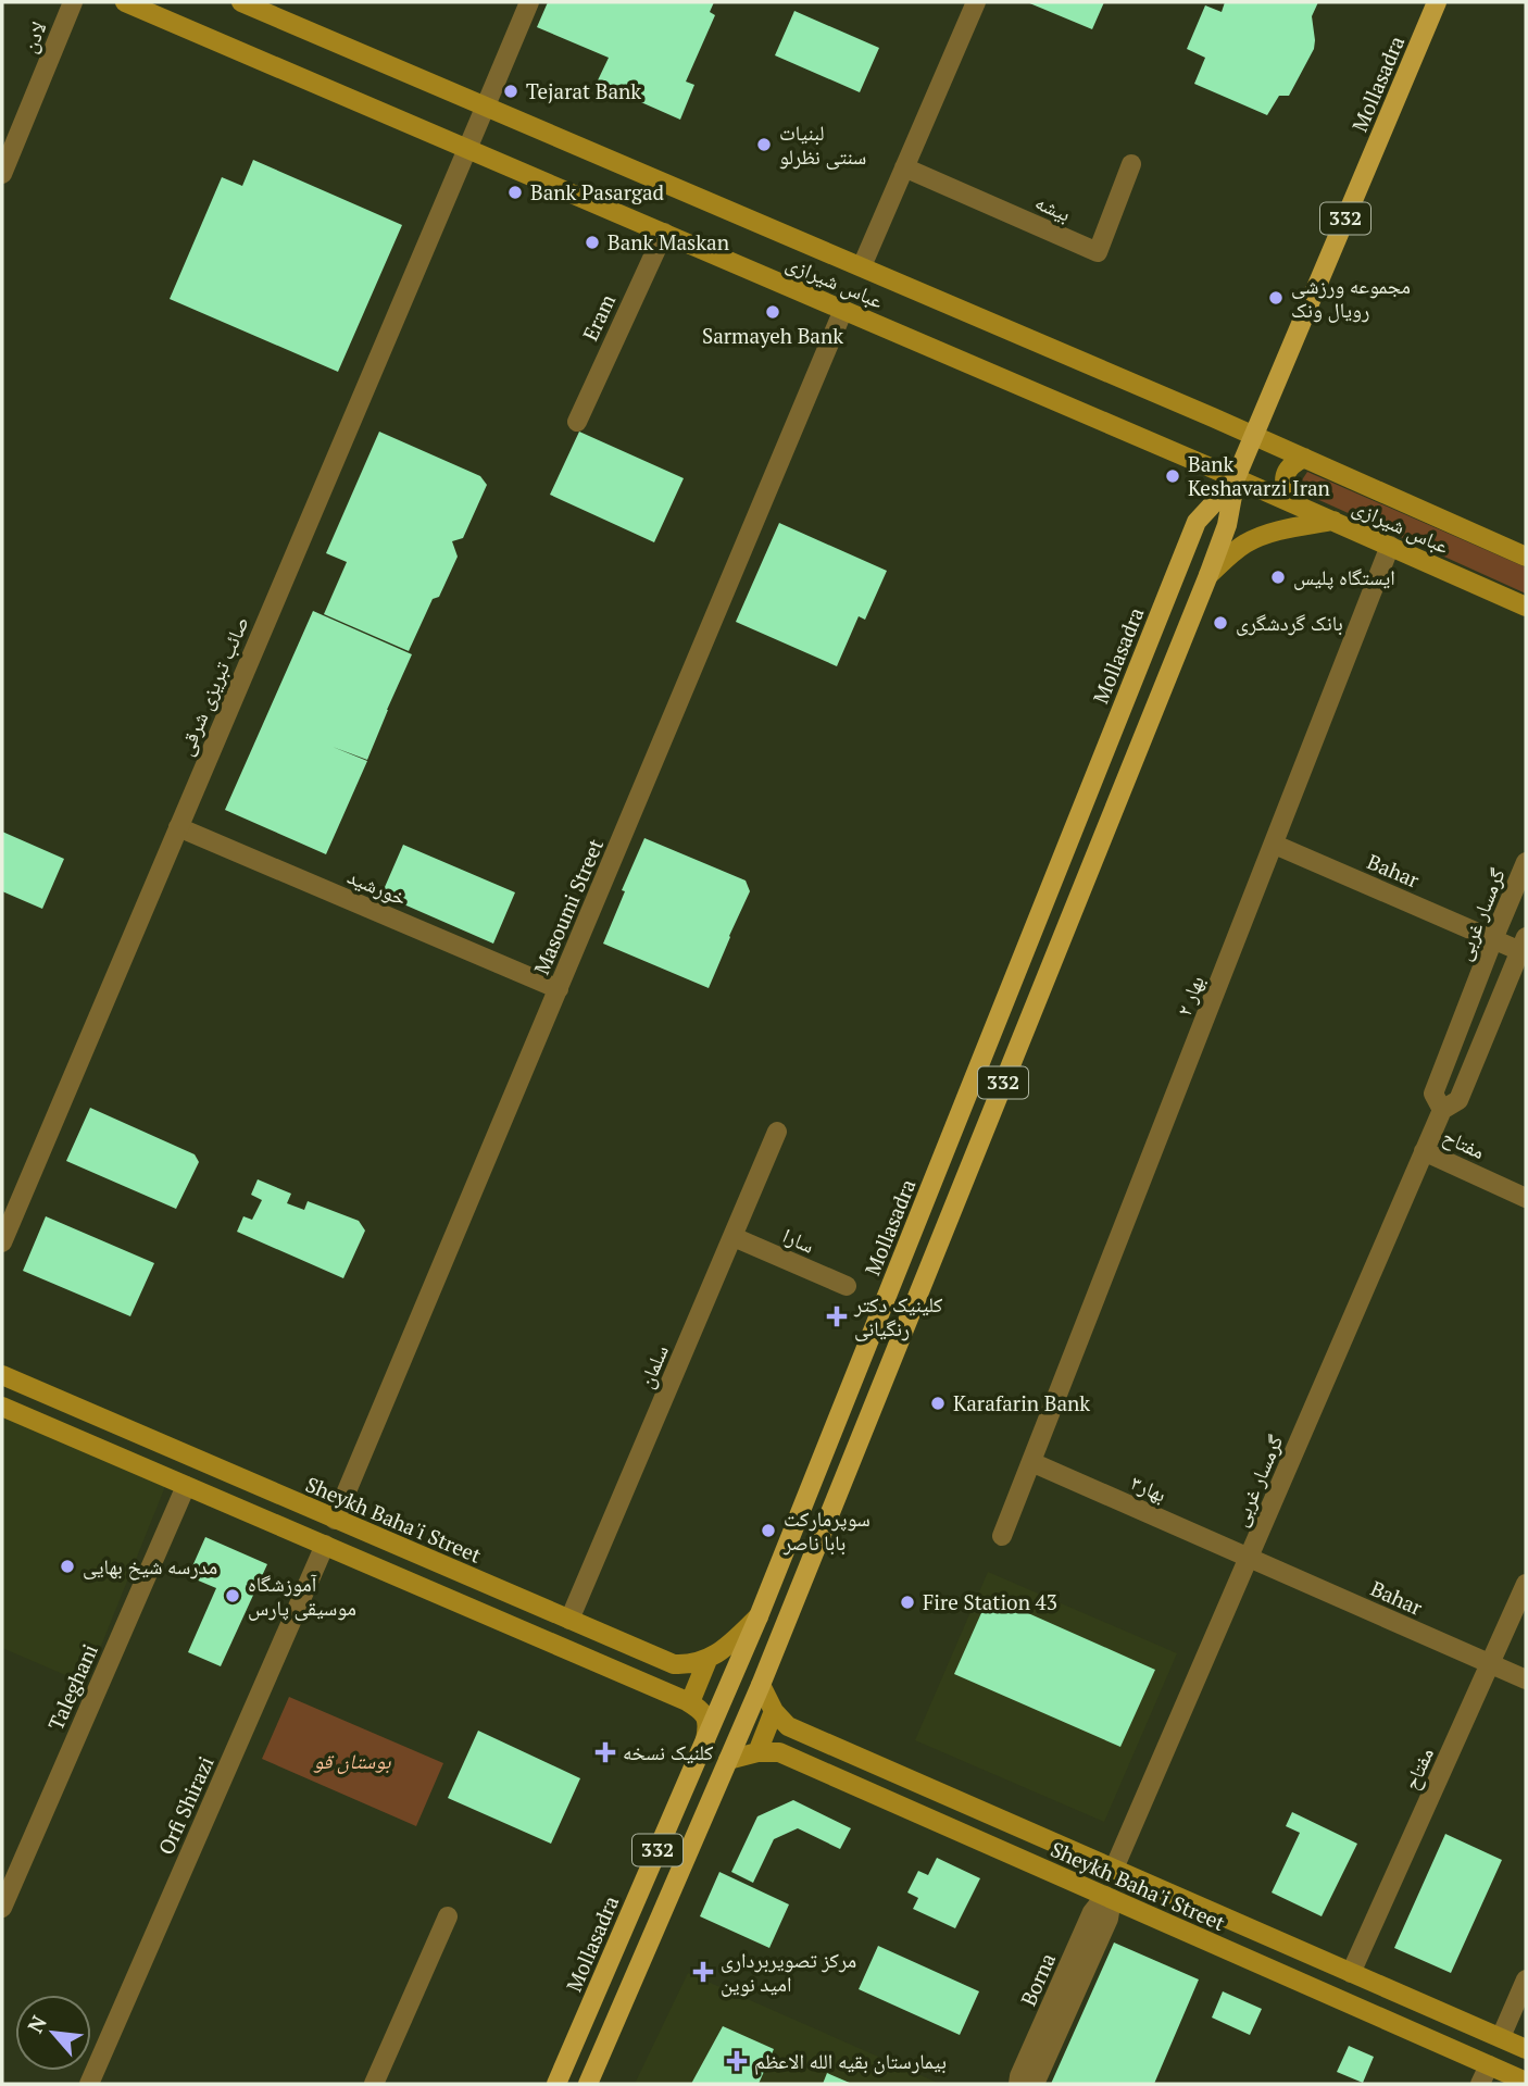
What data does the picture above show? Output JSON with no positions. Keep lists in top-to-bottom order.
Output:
{
  "streets": {
    "main road": [
      "Mollasadra",
      "332",
      "عباس شیرازی",
      "Sheykh Baha'i Street"
    ],
    "street": [
      "لادن",
      "بیشه",
      "Eram",
      "صائب تبریزی شرقی",
      "Bahar",
      "خورشید",
      "Masoumi Street",
      "گرمسار غربی",
      "بهار ۲",
      "مفتاح",
      "سارا",
      "سلمان",
      "بهار۳",
      "Taleghani",
      "Orfi Shirazi",
      "Borna"
    ]
  },
  "crossings": [
    ["Mollasadra", "عباس شیرازی"],
    ["Mollasadra", "Sheykh Baha'i Street"],
    ["عباس شیرازی", "Eram"],
    ["عباس شیرازی", "صائب تبریزی شرقی"],
    ["عباس شیرازی", "Masoumi Street"],
    ["عباس شیرازی", "بهار ۲"],
    ["صائب تبریزی شرقی", "خورشید"],
    ["Bahar", "گرمسار غربی"],
    ["Bahar", "بهار ۲"],
    ["Bahar", "مفتاح"],
    ["Bahar", "بهار۳"],
    ["خورشید", "Masoumi Street"],
    ["Masoumi Street", "Sheykh Baha'i Street"],
    ["گرمسار غربی", "مفتاح"],
    ["گرمسار غربی", "بهار۳"],
    ["گرمسار غربی", "Sheykh Baha'i Street"],
    ["بهار ۲", "بهار۳"],
    ["مفتاح", "Sheykh Baha'i Street"],
    ["سارا", "سلمان"],
    ["سلمان", "Sheykh Baha'i Street"],
    ["Sheykh Baha'i Street", "Borna"]
  ],
  "parks": ["بوستان قو"],
  "places": {
    "other": [
      "Tejarat Bank",
      "لبنیات سنتی نظرلو",
      "Bank Pasargad",
      "Bank Maskan",
      "مجموعه ورزشی رویال ونک",
      "Sarmayeh Bank",
      "Bank Keshavarzi Iran",
      "ایستگاه پلیس",
      "بانک گردشگری",
      "Karafarin Bank",
      "سوپرمارکت بابا ناصر",
      "مدرسه شیخ بهایی",
      "آموزشگاه موسیقی پارس",
      "Fire Station 43"
    ],
    "health": [
      "کلینیک دکتر رنگیانی",
      "کلنیک نسخه",
      "مرکز تصویربرداری امید نوین",
      "بیمارستان بقیه الله الاعظم"
    ]
  },
  "north": "top left"
}
